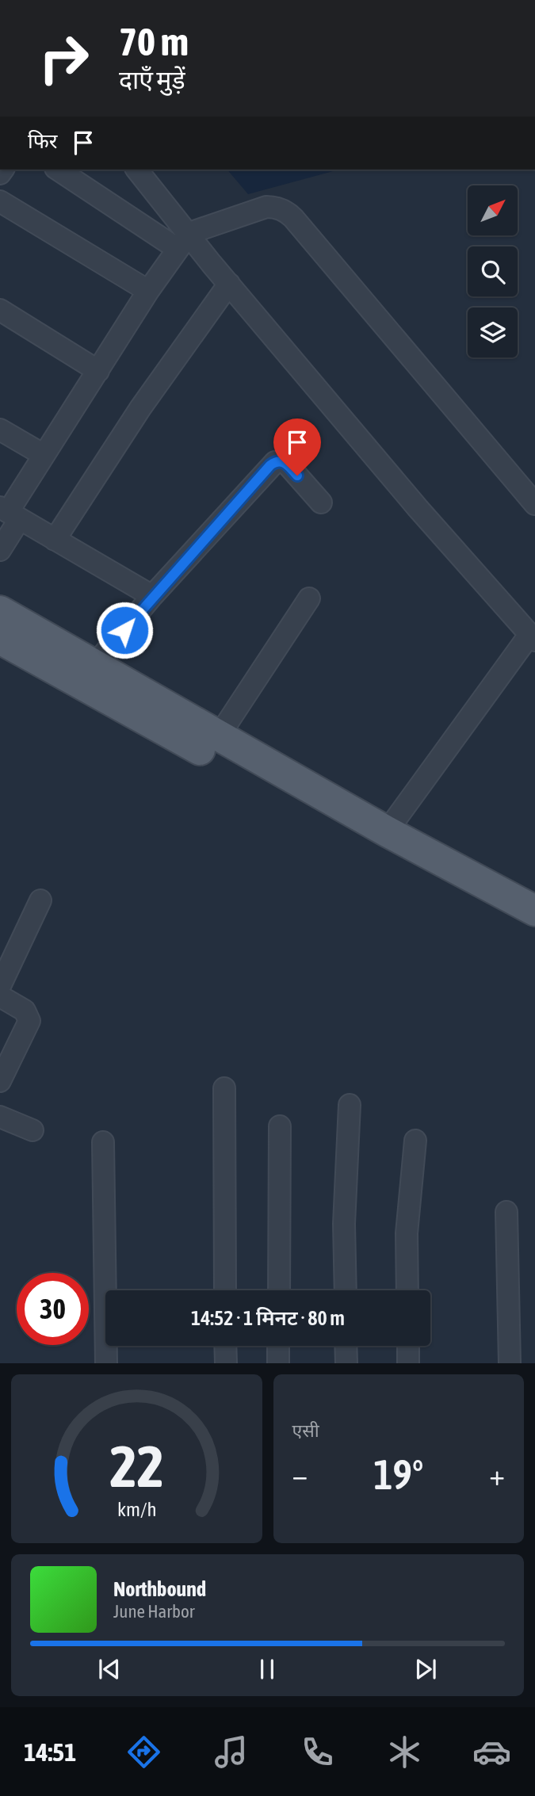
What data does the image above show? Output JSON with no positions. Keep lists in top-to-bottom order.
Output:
{
  "north": "top right",
  "page": {
    "turn": ["70 m", "दाएँ मुड़ें"],
    "then": "फिर",
    "limit": "30",
    "trip": "14:52 · 1 मिनट · 80 m",
    "tile": "एसी",
    "heat": ["−", "19°", "+"],
    "song": ["Northbound", "June Harbor"],
    "tabs": "14:51",
    "gauge": ["22", "km/h"]
  }
}
